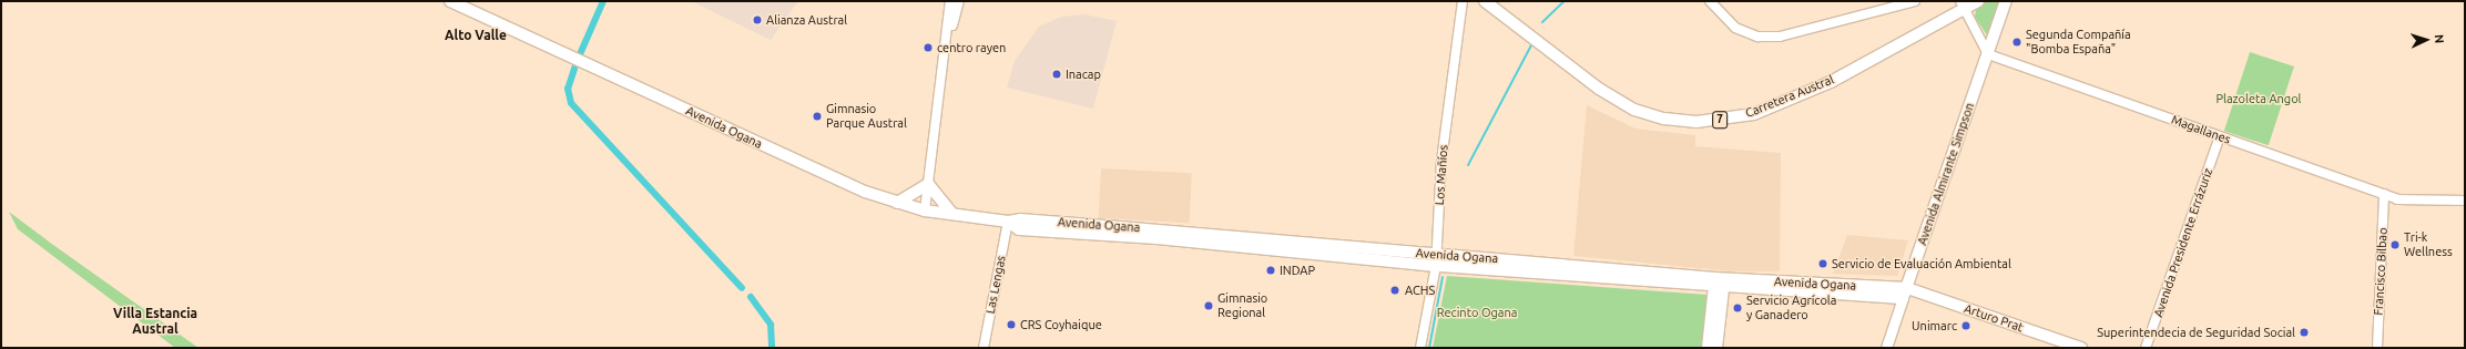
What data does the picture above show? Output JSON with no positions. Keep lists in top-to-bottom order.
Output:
{
  "streets": {
    "main road": [
      "Carretera Austral",
      "7",
      "Avenida Ogana",
      "Avenida Almirante Simpson",
      "Arturo Prat"
    ],
    "street": [
      "Magallanes",
      "Los Mañíos",
      "Avenida Presidente Errázuriz",
      "Francisco Bilbao",
      "Las Lengas"
    ]
  },
  "crossings": [
    ["Avenida Ogana", "Avenida Almirante Simpson"],
    ["Avenida Ogana", "Los Mañíos"],
    ["Avenida Ogana", "Las Lengas"],
    ["Avenida Ogana", "Arturo Prat"],
    ["Magallanes", "Avenida Almirante Simpson"],
    ["Magallanes", "Avenida Presidente Errázuriz"],
    ["Magallanes", "Francisco Bilbao"],
    ["Avenida Almirante Simpson", "Arturo Prat"]
  ],
  "districts": ["Alto Valle", "Villa Estancia Austral"],
  "parks": ["Plazoleta Angol", "Recinto Ogana"],
  "places": [
    "Alianza Austral",
    "Segunda Compañía \"Bomba España\"",
    "centro rayen",
    "Inacap",
    "Gimnasio Parque Austral",
    "Tri-k Wellness",
    "Servicio de Evaluación Ambiental",
    "INDAP",
    "ACHS",
    "Gimnasio Regional",
    "Servicio Agrícola y Ganadero",
    "CRS Coyhaique",
    "Unimarc",
    "Superintendecia de Seguridad Social"
  ],
  "north": "right"
}
